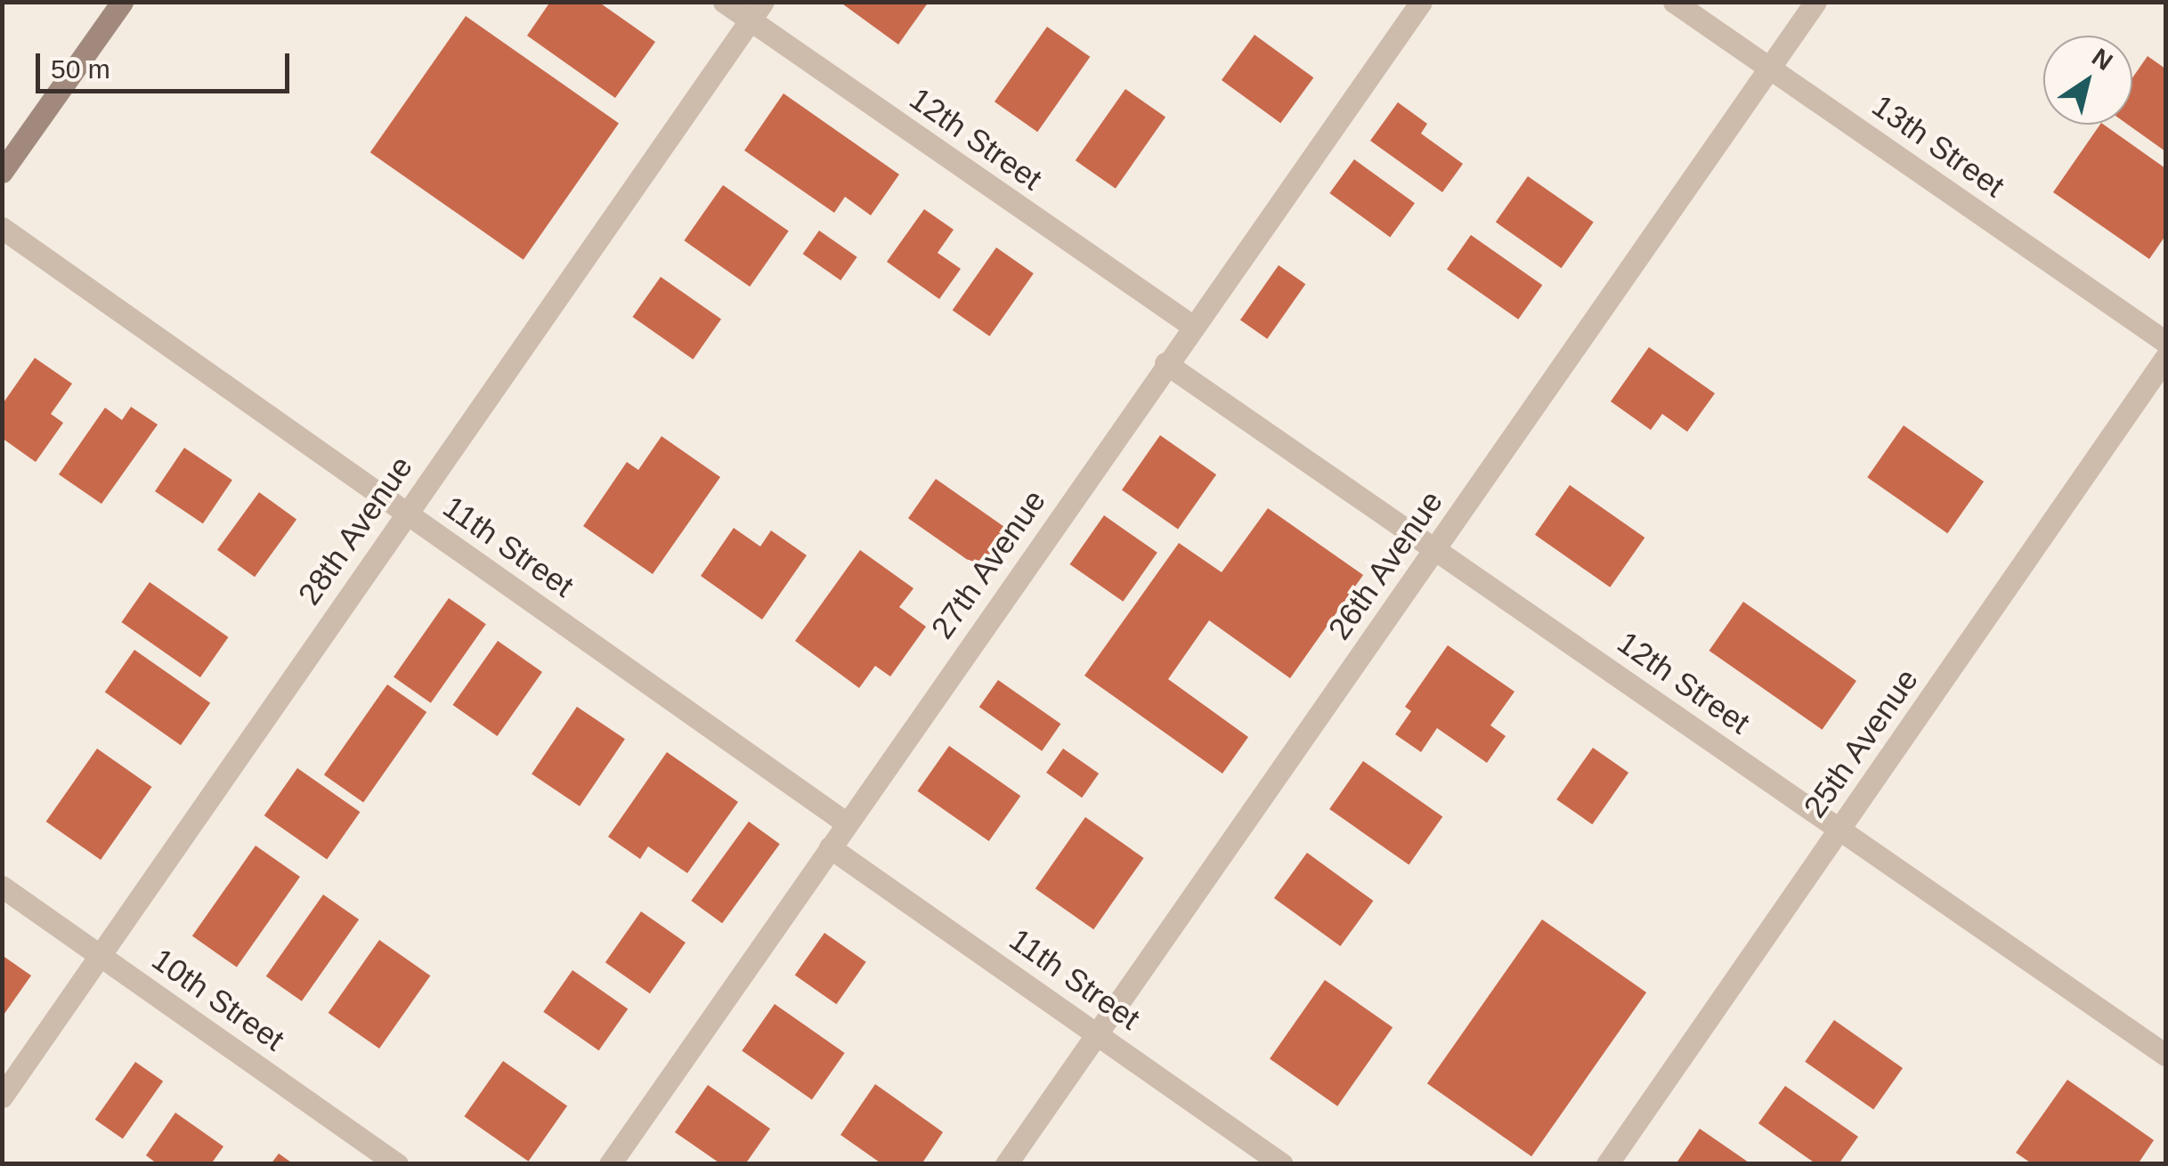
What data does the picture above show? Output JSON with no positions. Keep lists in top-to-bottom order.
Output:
{
  "streets": {
    "street": [
      "12th Street",
      "13th Street",
      "28th Avenue",
      "11th Street",
      "27th Avenue",
      "26th Avenue",
      "25th Avenue",
      "10th Street"
    ]
  },
  "crossings": [
    ["12th Street", "28th Avenue"],
    ["12th Street", "27th Avenue"],
    ["12th Street", "26th Avenue"],
    ["12th Street", "25th Avenue"],
    ["13th Street", "26th Avenue"],
    ["28th Avenue", "11th Street"],
    ["28th Avenue", "10th Street"],
    ["11th Street", "27th Avenue"],
    ["11th Street", "26th Avenue"]
  ],
  "scale_bar": "50 m",
  "north": "top right"
}
